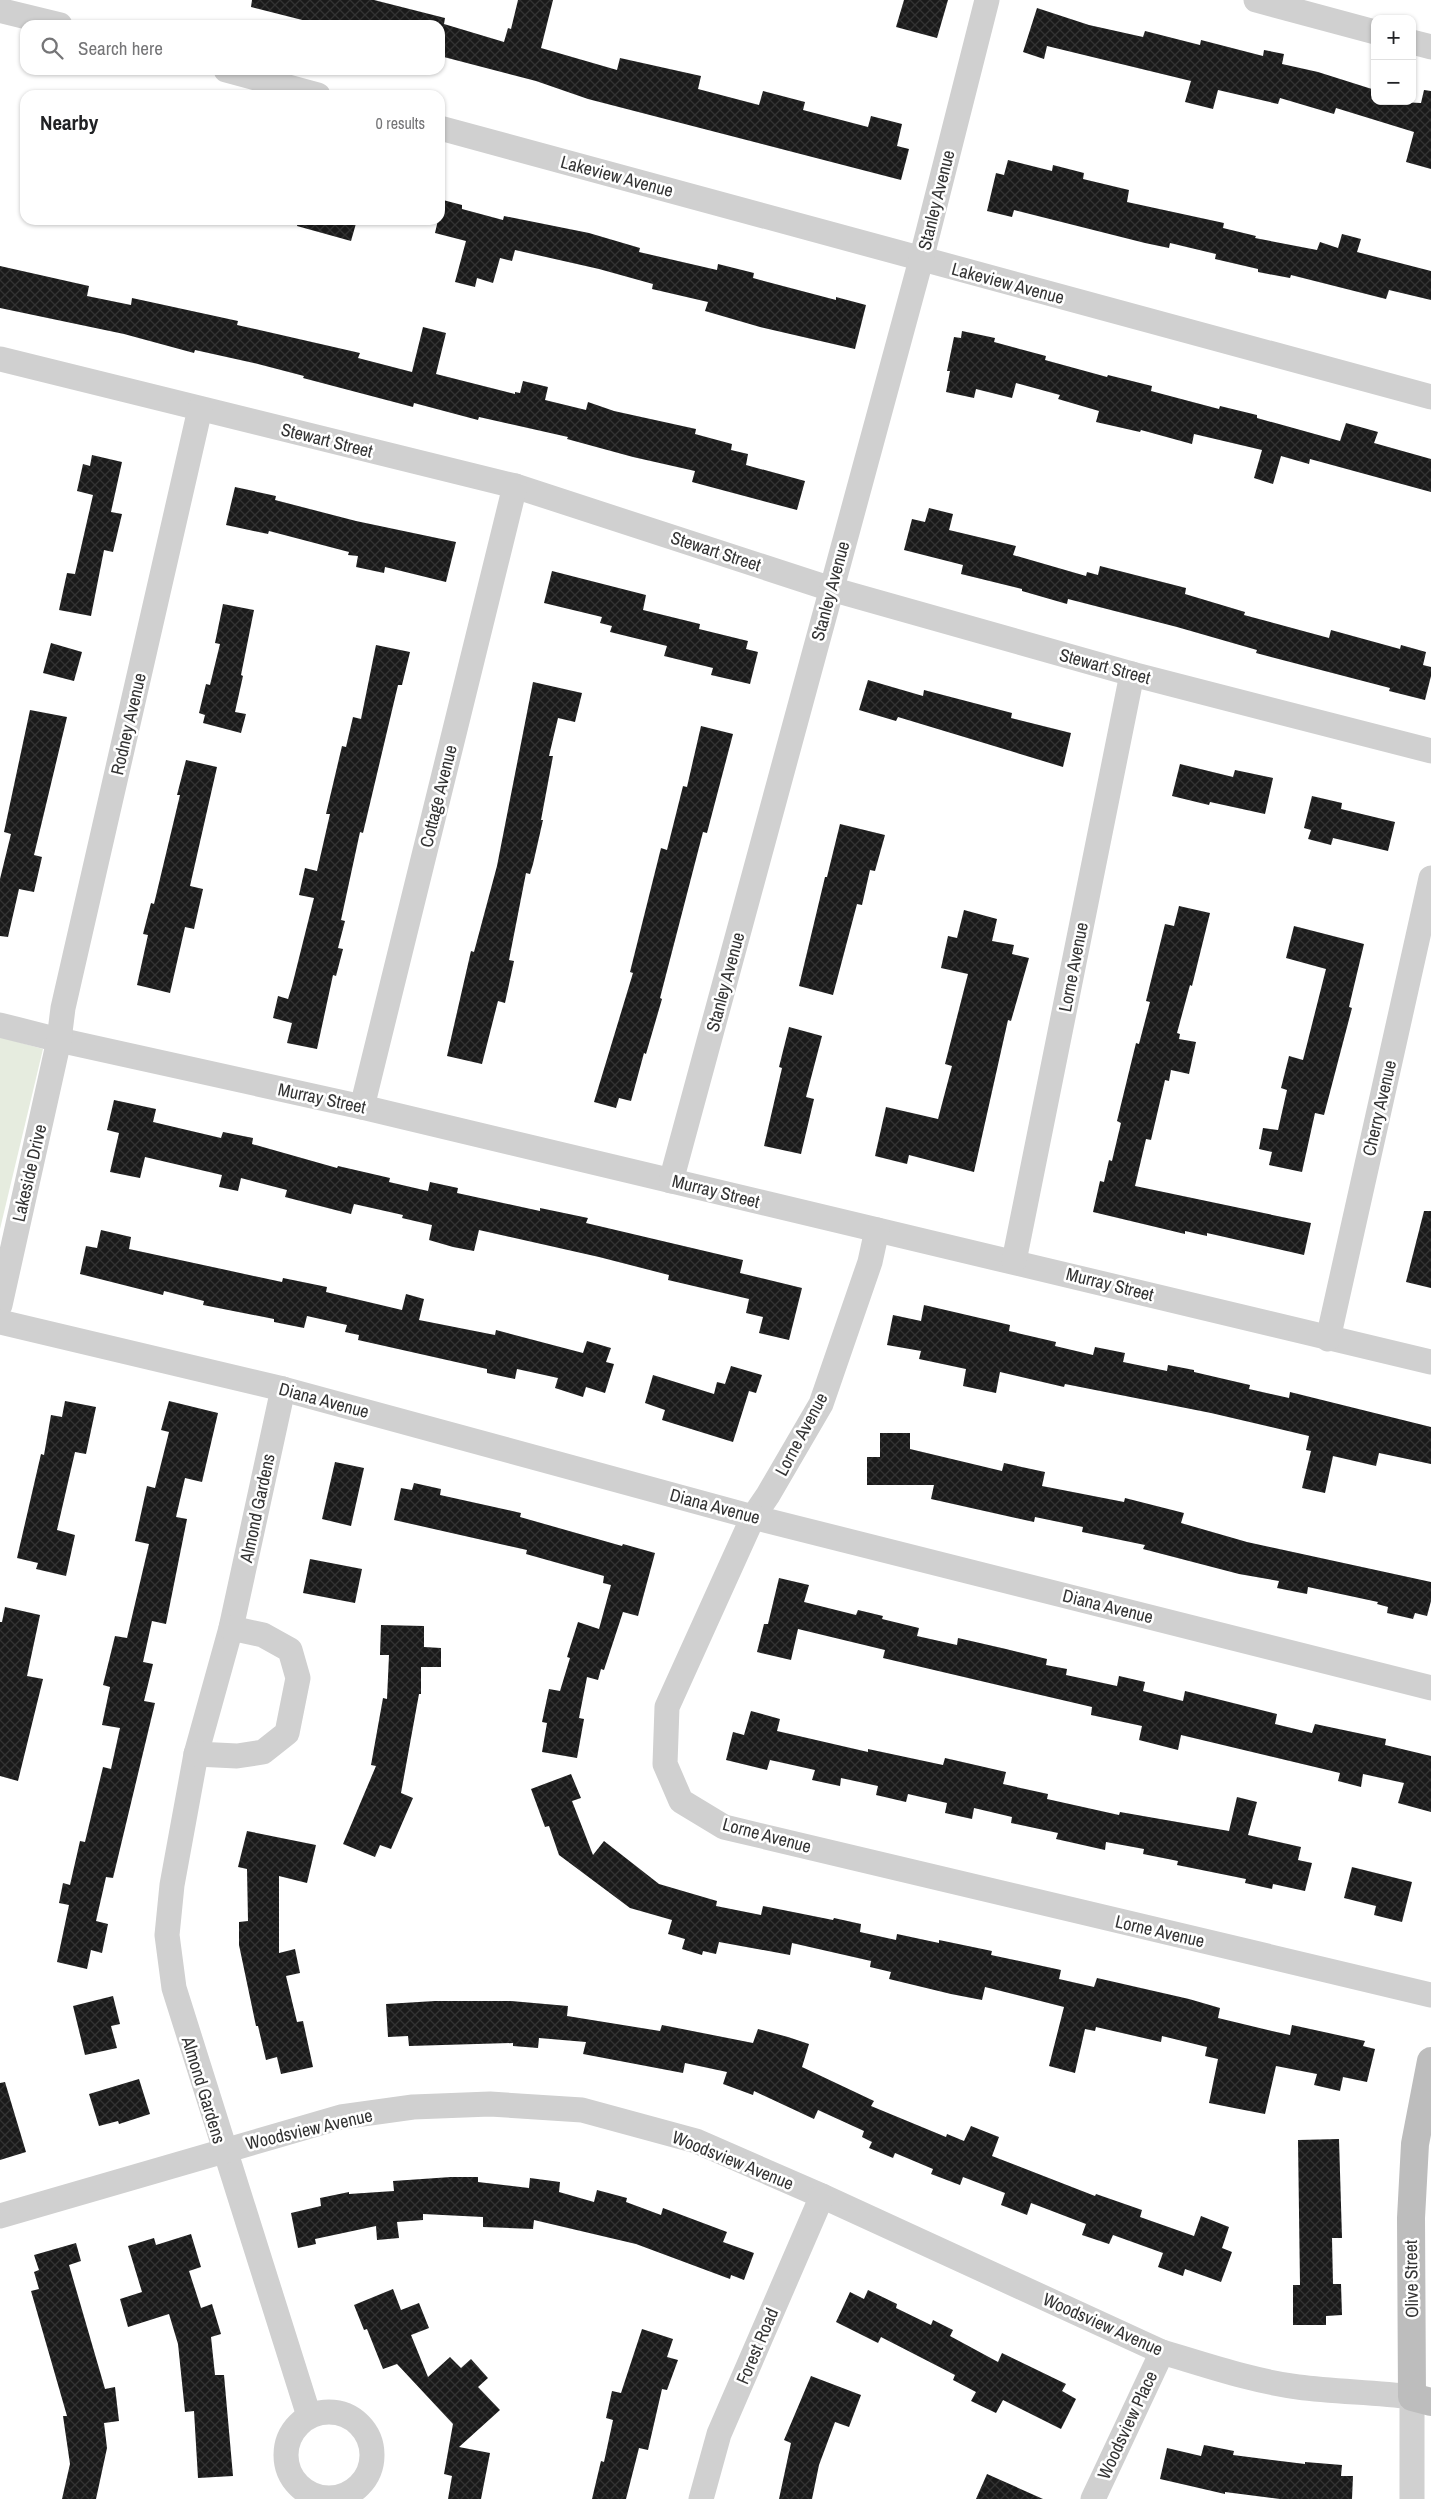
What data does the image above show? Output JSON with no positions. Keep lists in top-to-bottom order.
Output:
{
  "streets": {
    "street": [
      "Lakeview Avenue",
      "Stanley Avenue",
      "Stewart Street",
      "Rodney Avenue",
      "Cottage Avenue",
      "Lorne Avenue",
      "Murray Street",
      "Cherry Avenue",
      "Lakeside Drive",
      "Diana Avenue",
      "Almond Gardens",
      "Woodsview Avenue",
      "Olive Street",
      "Forest Road",
      "Woodsview Place"
    ]
  },
  "crossings": [
    ["Lakeview Avenue", "Stanley Avenue"],
    ["Stanley Avenue", "Stewart Street"],
    ["Stanley Avenue", "Murray Street"],
    ["Stewart Street", "Rodney Avenue"],
    ["Stewart Street", "Cottage Avenue"],
    ["Stewart Street", "Lorne Avenue"],
    ["Rodney Avenue", "Murray Street"],
    ["Rodney Avenue", "Lakeside Drive"],
    ["Cottage Avenue", "Murray Street"],
    ["Lorne Avenue", "Murray Street"],
    ["Lorne Avenue", "Diana Avenue"],
    ["Murray Street", "Cherry Avenue"],
    ["Murray Street", "Lakeside Drive"],
    ["Diana Avenue", "Almond Gardens"],
    ["Almond Gardens", "Woodsview Avenue"],
    ["Woodsview Avenue", "Olive Street"],
    ["Woodsview Avenue", "Forest Road"],
    ["Woodsview Avenue", "Woodsview Place"]
  ],
  "page": {
    "map_buttons": ["+", "−"],
    "search": "Search here",
    "heading": ["Nearby", "0 results"]
  }
}
